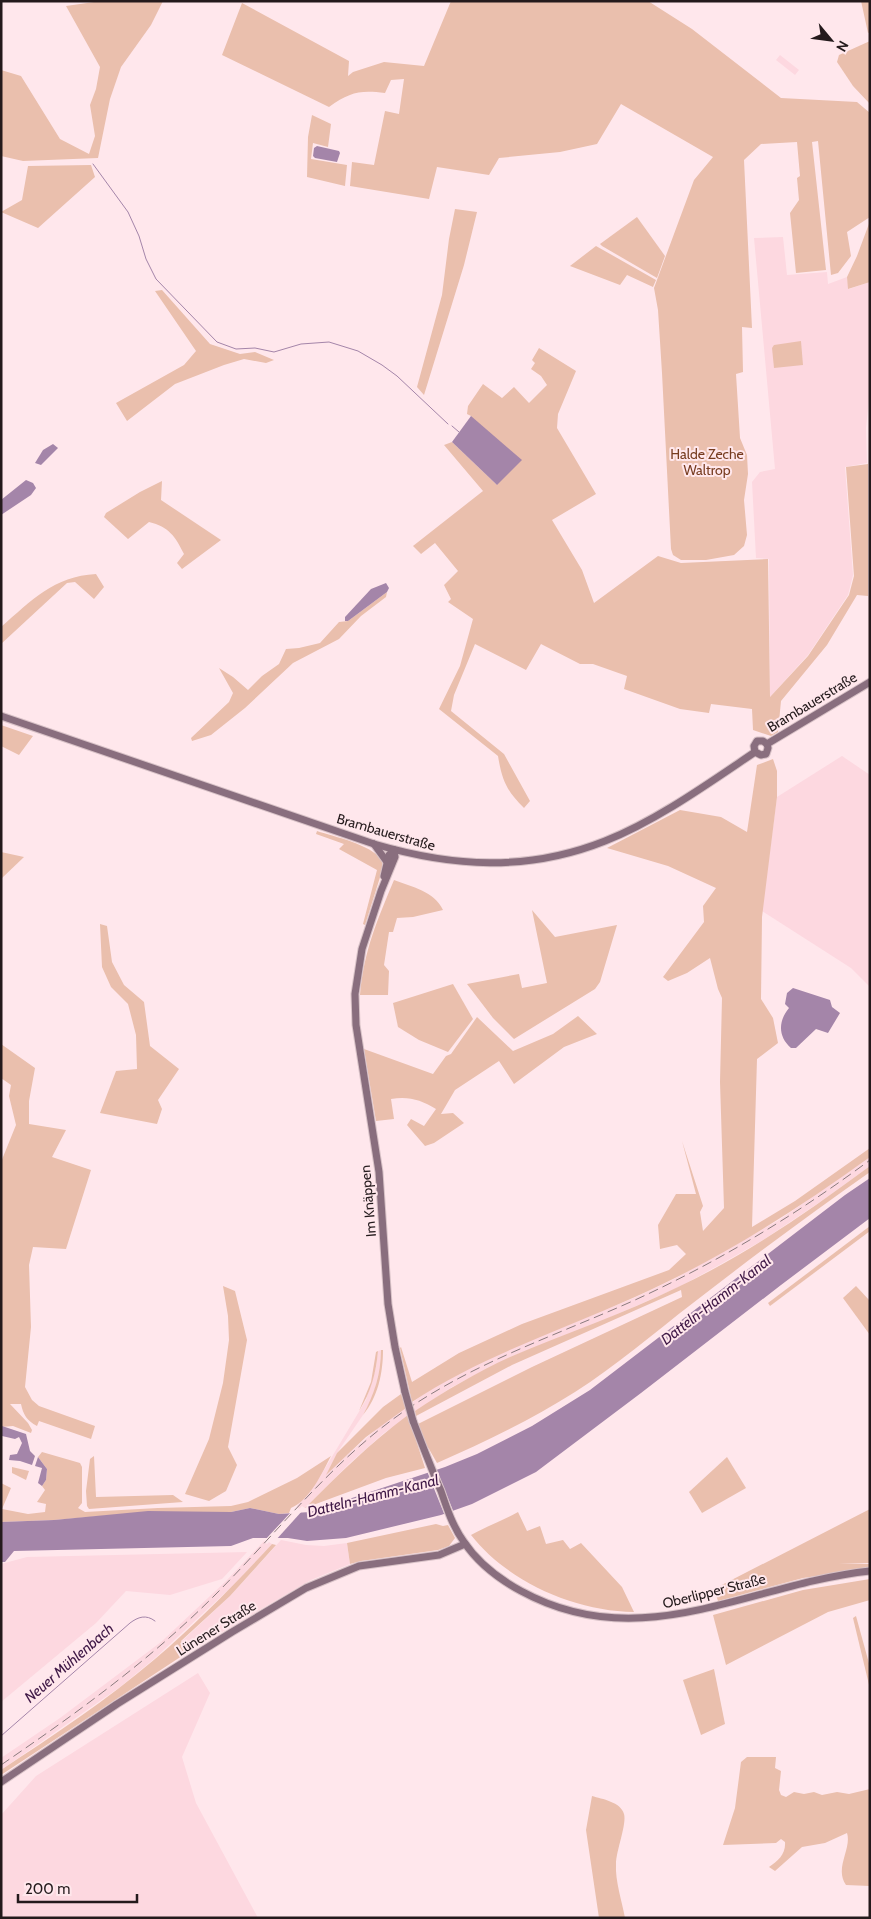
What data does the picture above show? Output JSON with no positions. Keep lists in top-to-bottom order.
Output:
{
  "streets": {
    "street": [
      "Brambauerstraße",
      "Im Knäppen",
      "Oberlipper Straße",
      "Lünener Straße"
    ]
  },
  "crossings": [
    ["Brambauerstraße", "Im Knäppen"],
    ["Im Knäppen", "Oberlipper Straße"],
    ["Im Knäppen", "Lünener Straße"],
    ["Oberlipper Straße", "Lünener Straße"]
  ],
  "water": ["Datteln-Hamm-Kanal", "Neuer Mühlenbach"],
  "parks": ["Halde Zeche Waltrop"],
  "scale_bar": "200 m",
  "north": "bottom right"
}
